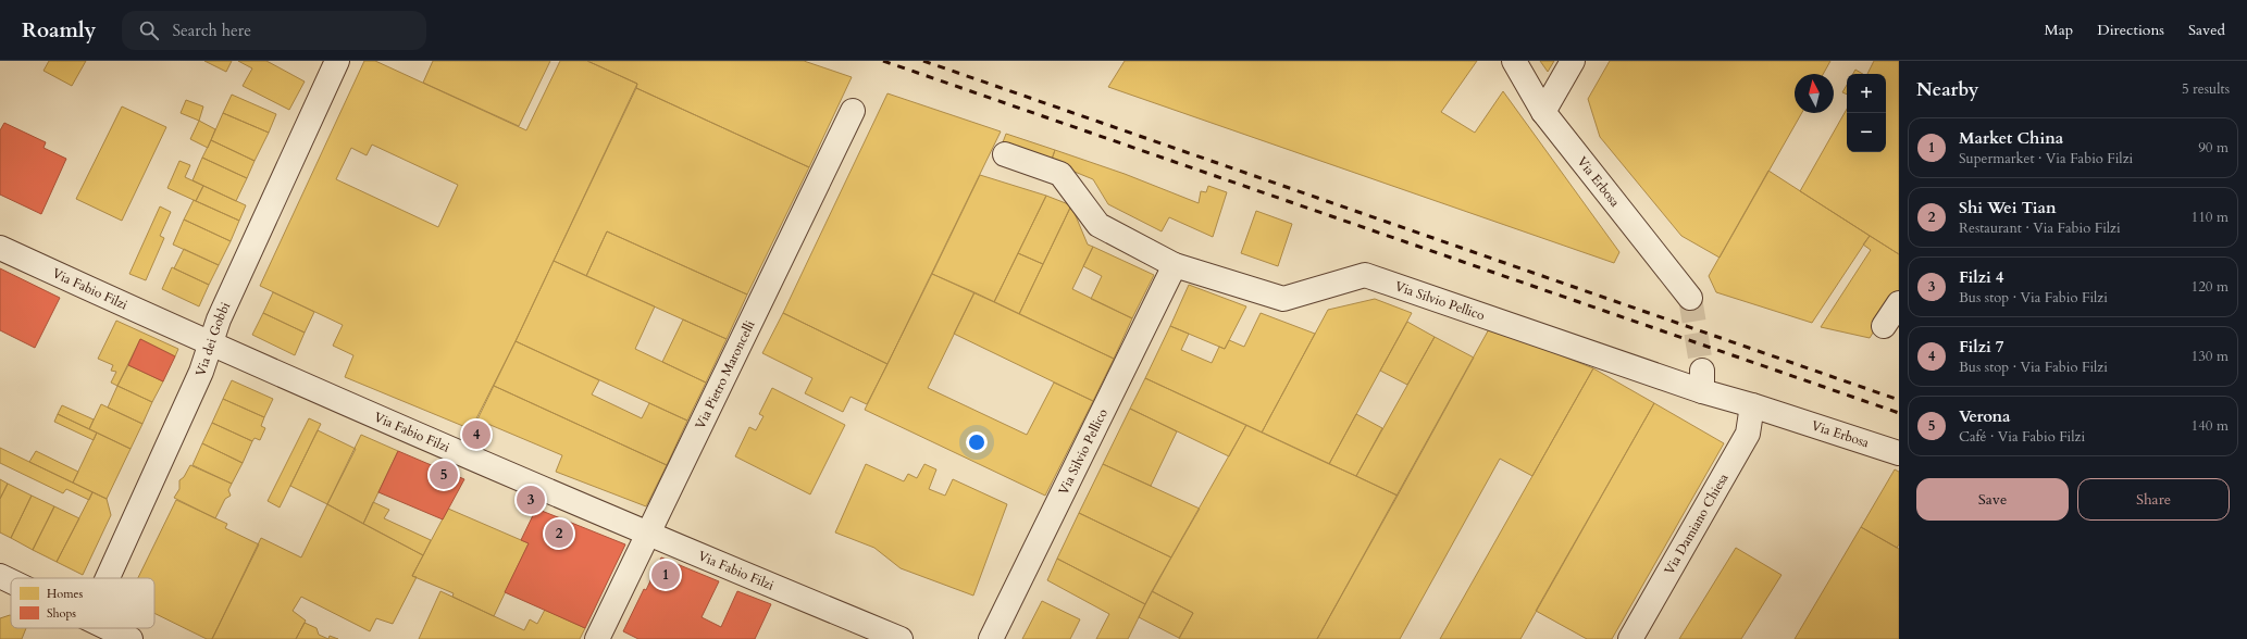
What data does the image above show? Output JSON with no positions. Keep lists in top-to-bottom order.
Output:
{
  "streets": {
    "street": [
      "Via Erbosa",
      "Via Fabio Filzi",
      "Via Silvio Pellico",
      "Via dei Gobbi",
      "Via Pietro Maroncelli",
      "Via Damiano Chiesa"
    ]
  },
  "crossings": [
    ["Via Erbosa", "Via Silvio Pellico"],
    ["Via Erbosa", "Via Damiano Chiesa"],
    ["Via Fabio Filzi", "Via dei Gobbi"],
    ["Via Fabio Filzi", "Via Pietro Maroncelli"]
  ],
  "legend": ["Homes", "Shops"],
  "north": "top",
  "page": {
    "header": "Roamly",
    "search": "Search here",
    "nav": ["Map", "Directions", "Saved"],
    "heading": ["Nearby", "5 results"],
    "map_buttons": ["+", "−"],
    "list": [
      {
        "mark": "1",
        "name": "Market China",
        "note": "Supermarket · Via Fabio Filzi",
        "value": "90 m"
      },
      {
        "mark": "2",
        "name": "Shi Wei Tian",
        "note": "Restaurant · Via Fabio Filzi",
        "value": "110 m"
      },
      {
        "mark": "3",
        "name": "Filzi 4",
        "note": "Bus stop · Via Fabio Filzi",
        "value": "120 m"
      },
      {
        "mark": "4",
        "name": "Filzi 7",
        "note": "Bus stop · Via Fabio Filzi",
        "value": "130 m"
      },
      {
        "mark": "5",
        "name": "Verona",
        "note": "Café · Via Fabio Filzi",
        "value": "140 m"
      }
    ],
    "pins": [
      "4",
      "5",
      "3",
      "2",
      "1"
    ],
    "buttons": ["Save", "Share"]
  }
}
